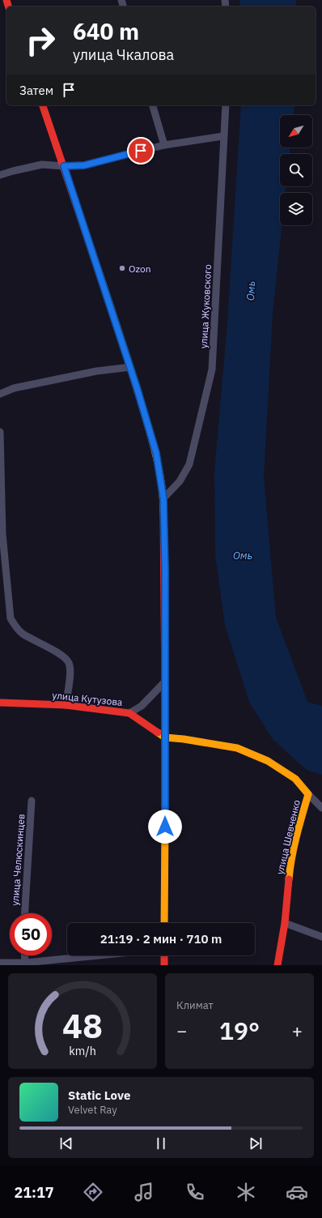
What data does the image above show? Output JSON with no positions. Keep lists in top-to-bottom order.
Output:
{
  "streets": {
    "main road": ["улица Кутузова", "улица Шевченко"],
    "street": ["улица Жуковского", "улица Челюскинцев"]
  },
  "crossings": [
    ["улица Кутузова", "улица Шевченко"]
  ],
  "water": ["Омь"],
  "places": ["Ozon"],
  "north": "bottom left",
  "page": {
    "turn": ["640 m", "улица Чкалова"],
    "then": "Затем",
    "limit": "50",
    "trip": "21:19 · 2 мин · 710 m",
    "tile": "Климат",
    "heat": ["−", "19°", "+"],
    "song": ["Static Love", "Velvet Ray"],
    "tabs": "21:17",
    "gauge": ["48", "km/h"]
  }
}
